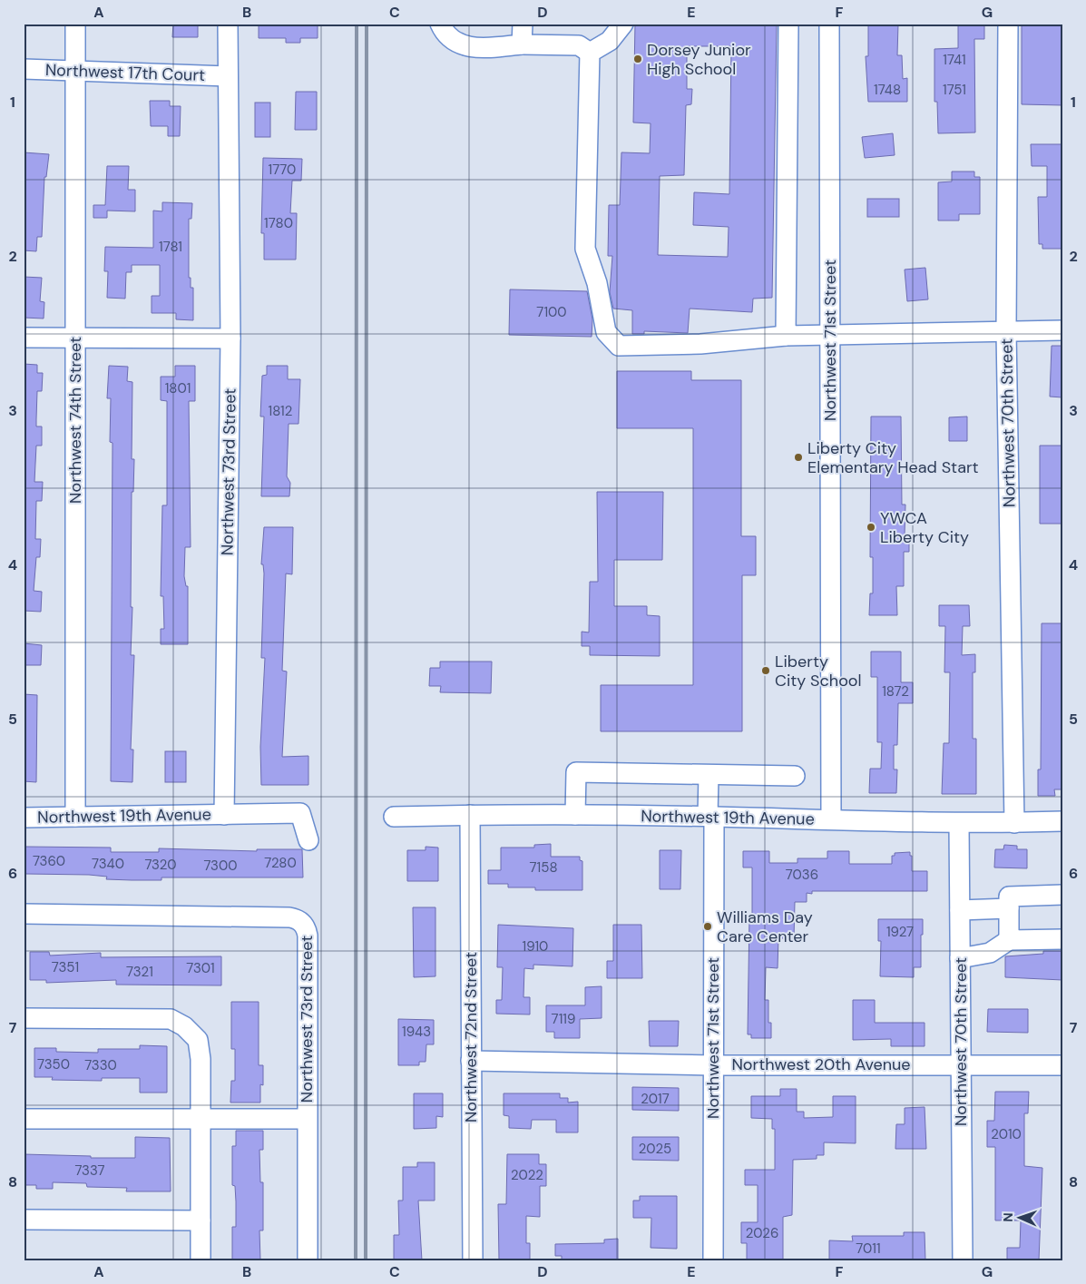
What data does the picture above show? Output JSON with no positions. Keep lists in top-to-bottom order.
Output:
{
  "streets": {
    "street": [
      "Northwest 17th Court",
      "Northwest 71st Street",
      "Northwest 74th Street",
      "Northwest 70th Street",
      "Northwest 73rd Street",
      "Northwest 19th Avenue",
      "Northwest 72nd Street",
      "Northwest 20th Avenue"
    ]
  },
  "crossings": [
    ["Northwest 17th Court", "Northwest 74th Street"],
    ["Northwest 17th Court", "Northwest 73rd Street"],
    ["Northwest 71st Street", "Northwest 19th Avenue"],
    ["Northwest 71st Street", "Northwest 20th Avenue"],
    ["Northwest 74th Street", "Northwest 19th Avenue"],
    ["Northwest 70th Street", "Northwest 19th Avenue"],
    ["Northwest 70th Street", "Northwest 20th Avenue"],
    ["Northwest 73rd Street", "Northwest 19th Avenue"],
    ["Northwest 19th Avenue", "Northwest 72nd Street"],
    ["Northwest 72nd Street", "Northwest 20th Avenue"]
  ],
  "places": [
    "Dorsey Junior High School",
    "Liberty City Elementary Head Start",
    "YWCA Liberty City",
    "Liberty City School",
    "Williams Day Care Center"
  ],
  "house_numbers": [
    "1741",
    "1748",
    "1751",
    "1770",
    "1780",
    "1781",
    "7100",
    "1801",
    "1812",
    "1872",
    "7360",
    "7280",
    "7340",
    "7320",
    "7300",
    "7158",
    "7036",
    "1927",
    "1910",
    "7351",
    "7301",
    "7321",
    "7119",
    "1943",
    "7350",
    "7330",
    "2017",
    "2010",
    "2025",
    "7337",
    "2022",
    "2026",
    "7011"
  ],
  "north": "left",
  "grid": {
    "columns": [
      "A",
      "B",
      "C",
      "D",
      "E",
      "F",
      "G"
    ],
    "rows": [
      "1",
      "2",
      "3",
      "4",
      "5",
      "6",
      "7",
      "8"
    ]
  }
}
